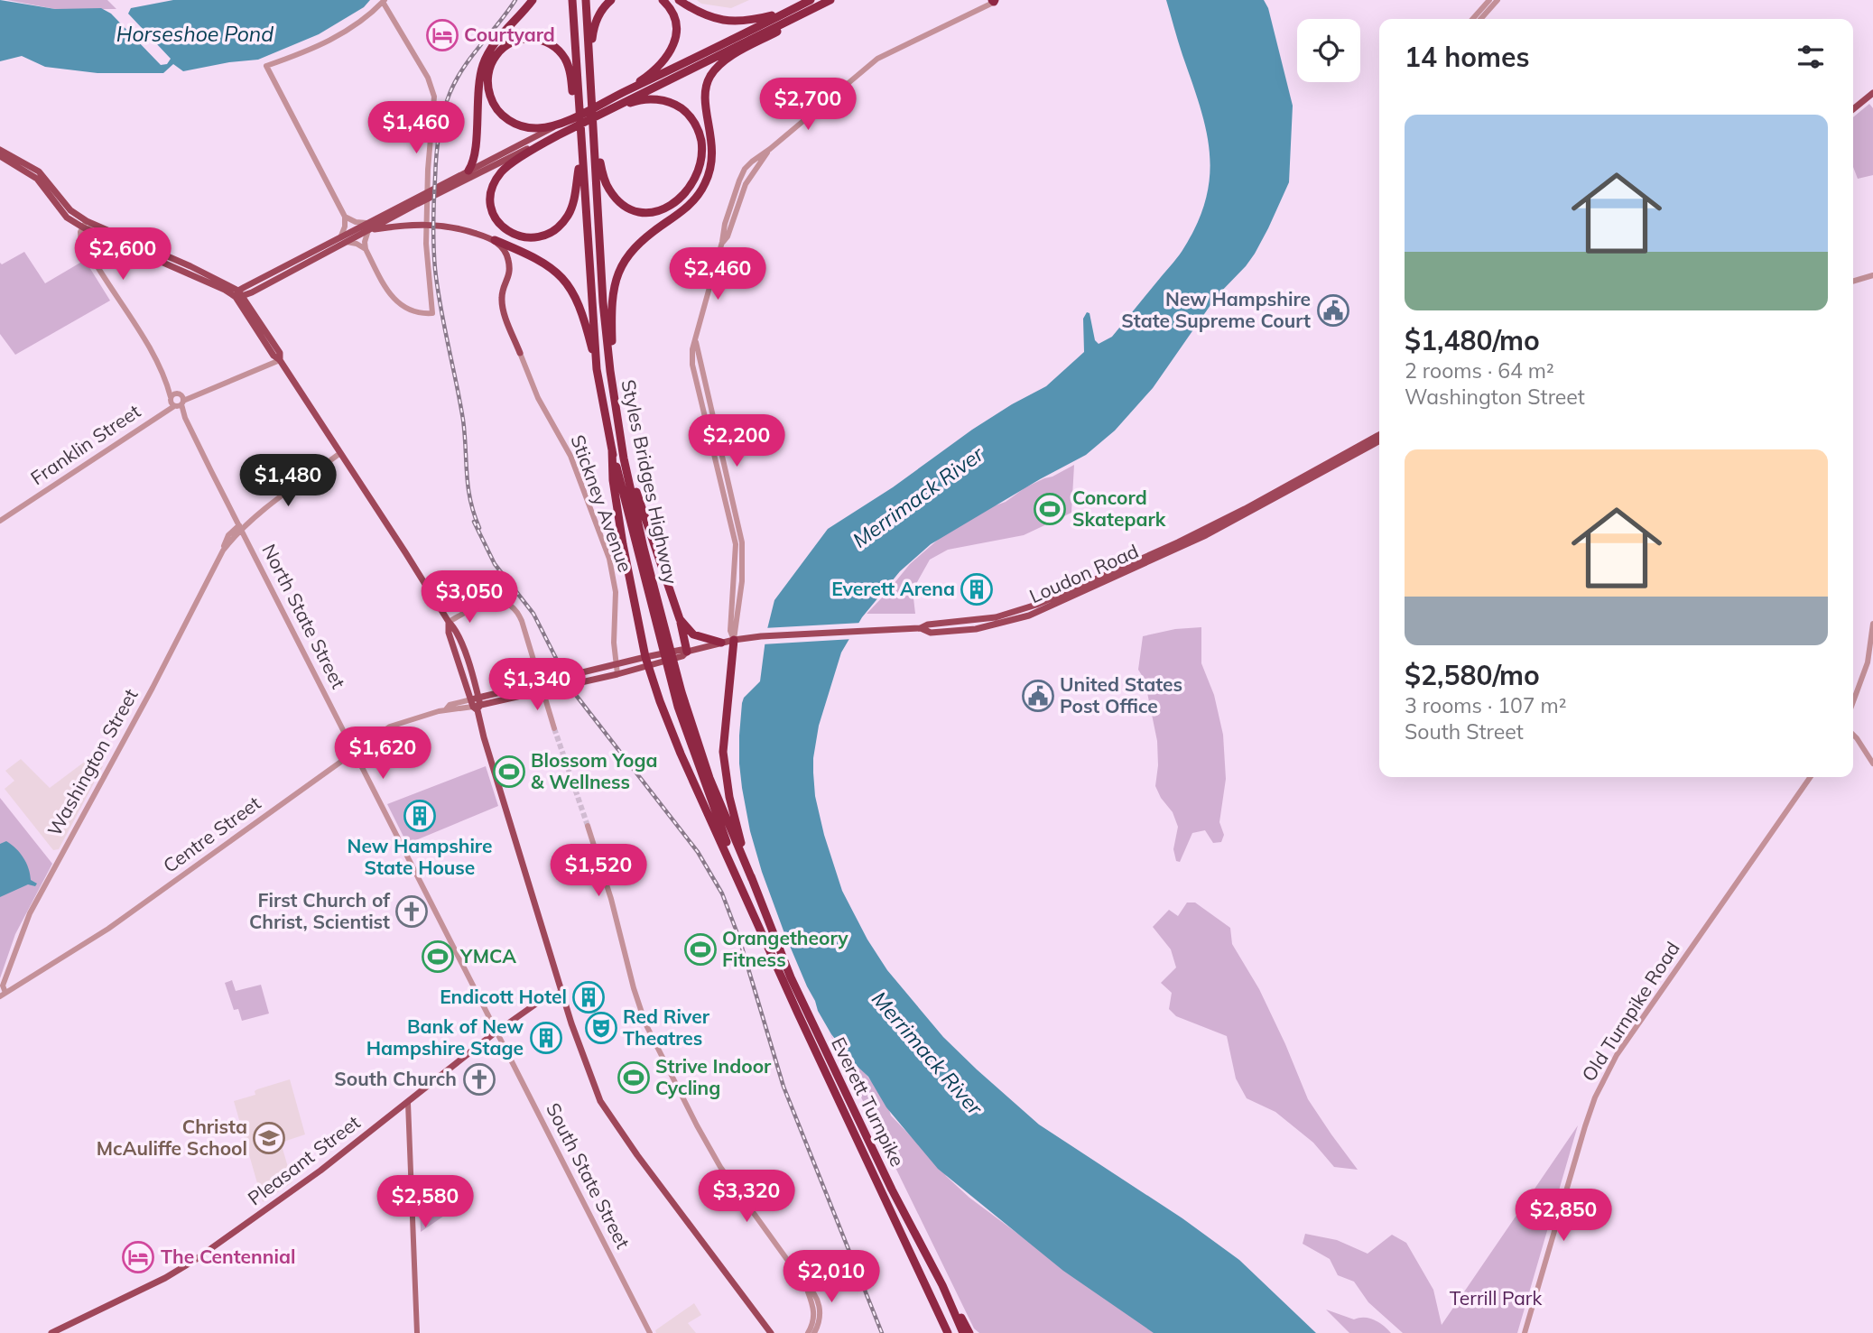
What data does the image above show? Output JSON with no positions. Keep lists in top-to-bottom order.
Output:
{
  "streets": {
    "highway": ["Styles Bridges Highway", "Everett Turnpike"],
    "main road": ["Loudon Road", "Pleasant Street"],
    "street": [
      "Franklin Street",
      "Stickney Avenue",
      "North State Street",
      "Washington Street",
      "Centre Street",
      "Old Turnpike Road",
      "South State Street"
    ]
  },
  "crossings": [
    ["Franklin Street", "North State Street"],
    ["Styles Bridges Highway", "Everett Turnpike"],
    ["Stickney Avenue", "Loudon Road"],
    ["Loudon Road", "Centre Street"],
    ["North State Street", "Washington Street"],
    ["North State Street", "Centre Street"],
    ["North State Street", "Pleasant Street"],
    ["North State Street", "South State Street"],
    ["Washington Street", "Centre Street"],
    ["Pleasant Street", "South State Street"]
  ],
  "water": ["Horseshoe Pond", "Merrimack River"],
  "parks": ["Terrill Park"],
  "places": {
    "hotel": ["Courtyard", "The Centennial"],
    "public building": ["New Hampshire State Supreme Court", "United States Post Office"],
    "sports": [
      "Concord Skatepark",
      "Blossom Yoga & Wellness",
      "Orangetheory Fitness",
      "YMCA",
      "Strive Indoor Cycling"
    ],
    "building": [
      "Everett Arena",
      "New Hampshire State House",
      "Endicott Hotel",
      "Bank of New Hampshire Stage"
    ],
    "church": ["First Church of Christ, Scientist", "South Church"],
    "theatre": ["Red River Theatres"],
    "school or university": ["Christa McAuliffe School"]
  },
  "page": {
    "heading": "14 homes",
    "price": [
      "$2,700",
      "$1,460",
      "$2,600",
      "$2,460",
      "$2,200",
      "$1,480",
      "$3,050",
      "$1,340",
      "$1,620",
      "$1,520",
      "$3,320",
      "$2,580",
      "$2,850",
      "$2,010"
    ],
    "list": [
      {
        "name": "$1,480/mo",
        "note": "2 rooms · 64 m² · Washington Street"
      },
      {
        "name": "$2,580/mo",
        "note": "3 rooms · 107 m² · South Street"
      }
    ]
  }
}
